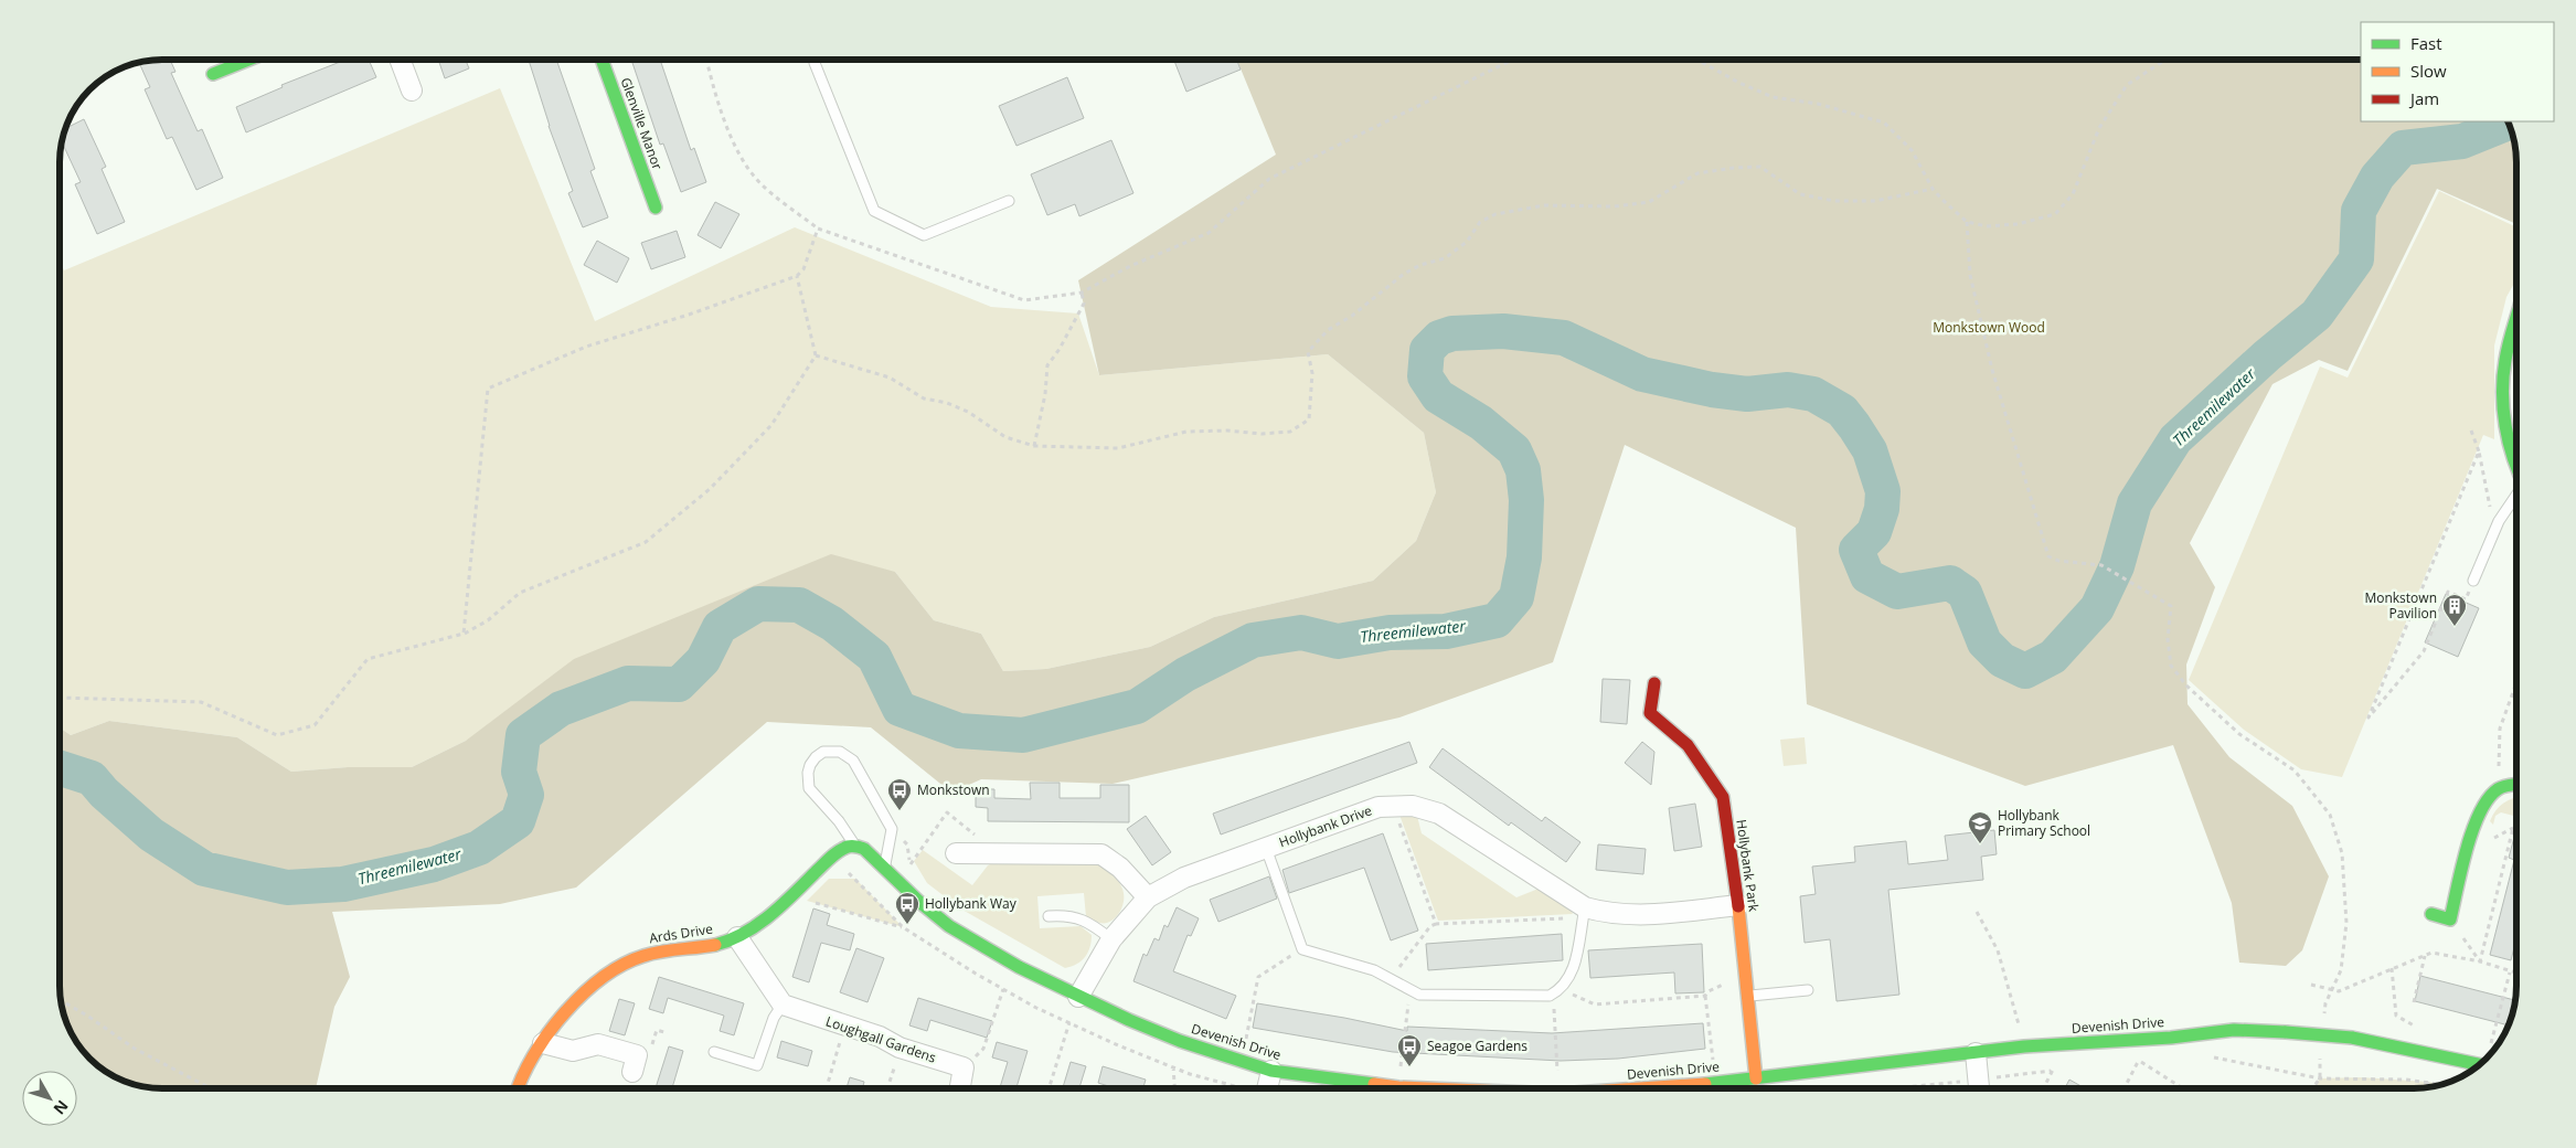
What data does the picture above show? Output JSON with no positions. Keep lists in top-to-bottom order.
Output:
{
  "streets": {
    "street": [
      "Glenville Manor",
      "Hollybank Drive",
      "Hollybank Park",
      "Ards Drive",
      "Devenish Drive",
      "Loughgall Gardens"
    ]
  },
  "crossings": [
    ["Hollybank Drive", "Hollybank Park"],
    ["Hollybank Drive", "Devenish Drive"],
    ["Hollybank Park", "Devenish Drive"],
    ["Ards Drive", "Devenish Drive"]
  ],
  "water": ["Threemilewater"],
  "parks": ["Monkstown Wood"],
  "places": {
    "building": ["Monkstown Pavilion"],
    "bus stop": ["Monkstown", "Hollybank Way", "Seagoe Gardens"],
    "school or university": ["Hollybank Primary School"]
  },
  "legend": ["Fast", "Slow", "Jam"],
  "north": "bottom right"
}
